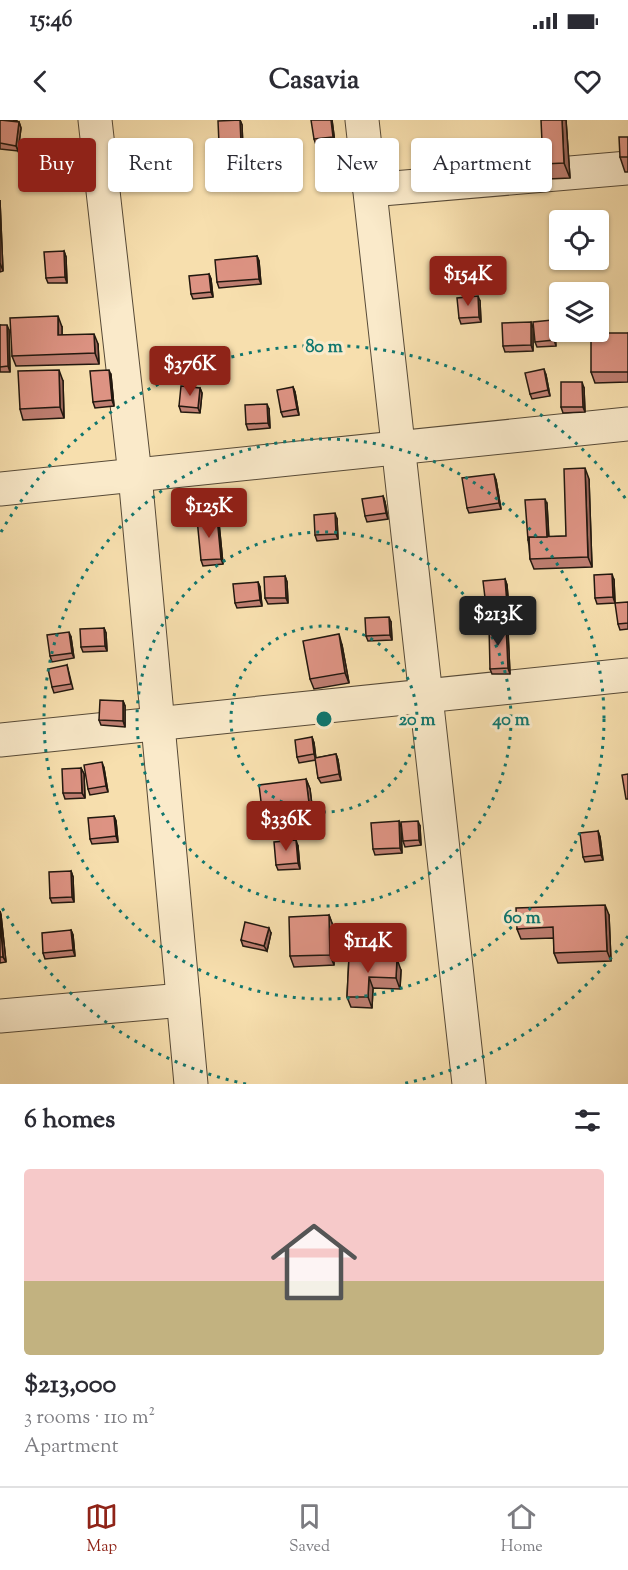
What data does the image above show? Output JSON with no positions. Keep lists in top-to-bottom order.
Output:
{
  "page": {
    "status": "15:46",
    "header": "Casavia",
    "chip": [
      "Buy",
      "Rent",
      "Filters",
      "New",
      "Apartment"
    ],
    "price": [
      "$154K",
      "$376K",
      "$125K",
      "$213K",
      "$336K",
      "$114K"
    ],
    "heading": "6 homes",
    "list": [
      {
        "name": "$213,000",
        "note": "3 rooms · 110 m² · Apartment"
      }
    ],
    "tabs": ["Map", "Saved", "Home"]
  },
  "rings": [
    "80 m",
    "20 m",
    "40 m",
    "60 m"
  ]
}
